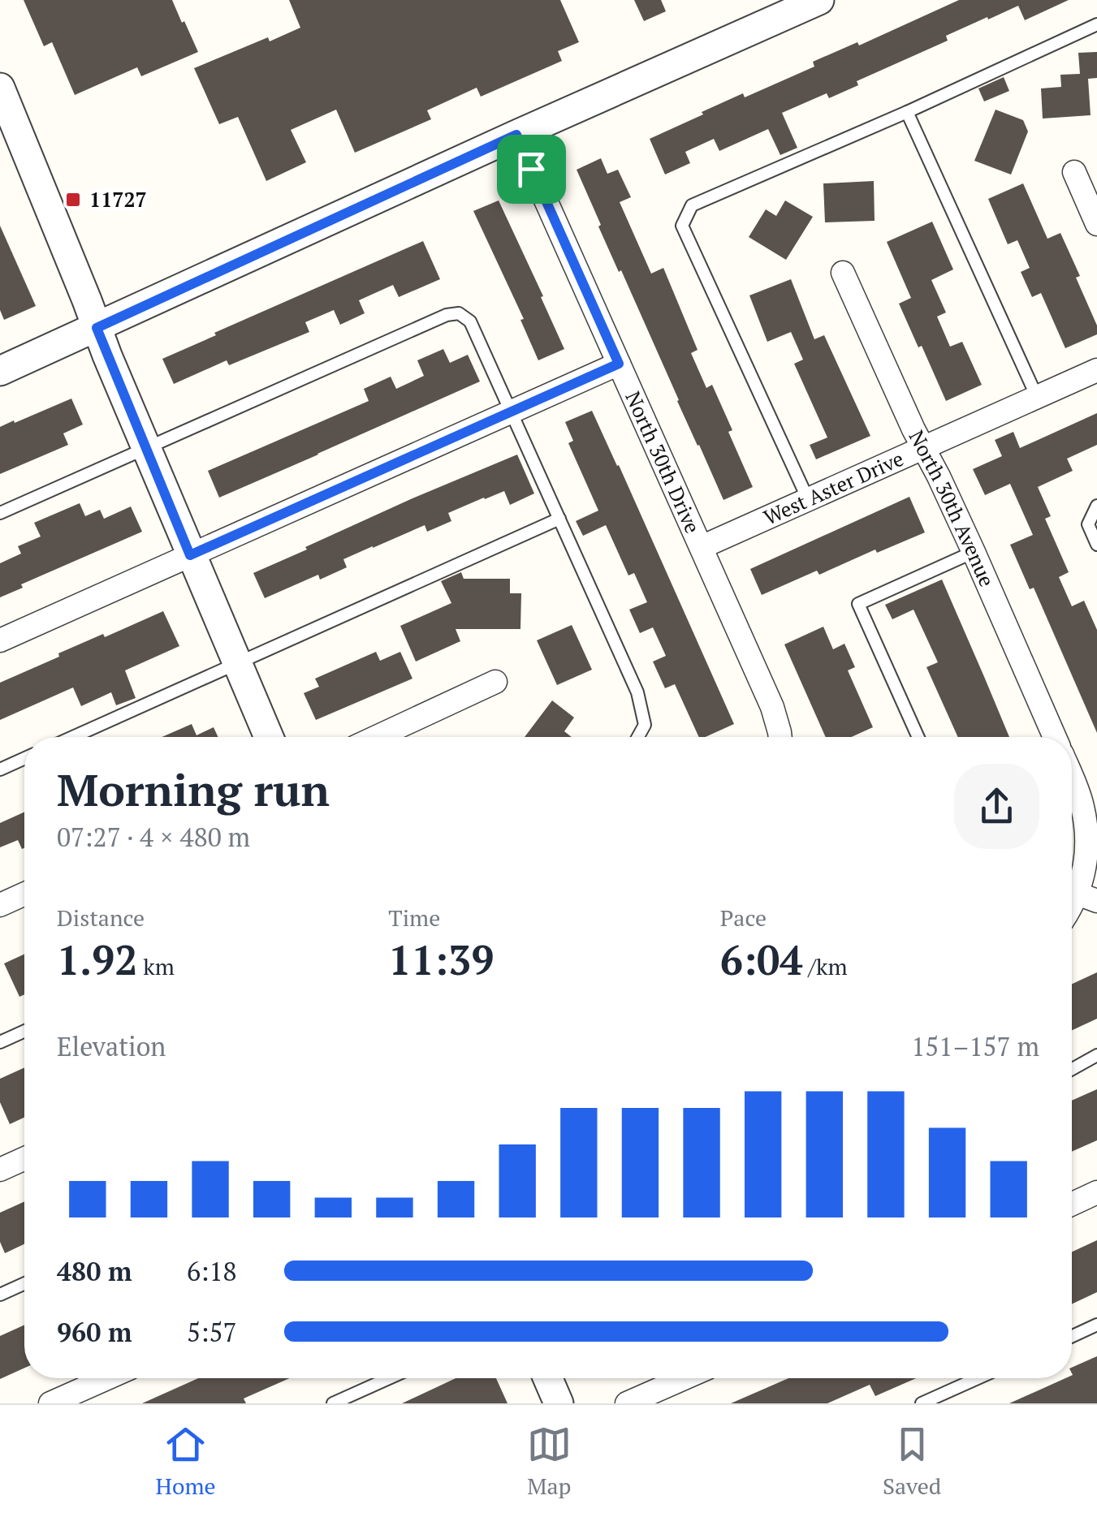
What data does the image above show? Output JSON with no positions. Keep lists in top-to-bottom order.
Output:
{
  "streets": {
    "street": ["North 30th Drive", "West Aster Drive", "North 30th Avenue"]
  },
  "crossings": [
    ["North 30th Drive", "West Aster Drive"],
    ["West Aster Drive", "North 30th Avenue"]
  ],
  "places": {
    "transit": ["11727"]
  },
  "page": {
    "heading": ["Morning run", "07:27 · 4 × 480 m"],
    "stats": [
      ["Distance", "1.92 km"],
      ["Time", "11:39"],
      ["Pace", "6:04 /km"]
    ],
    "chart": ["Elevation", "151–157 m"],
    "list": [
      {
        "name": "480 m",
        "note": "6:18"
      },
      {
        "name": "960 m",
        "note": "5:57"
      }
    ],
    "tabs": ["Home", "Map", "Saved"]
  }
}
